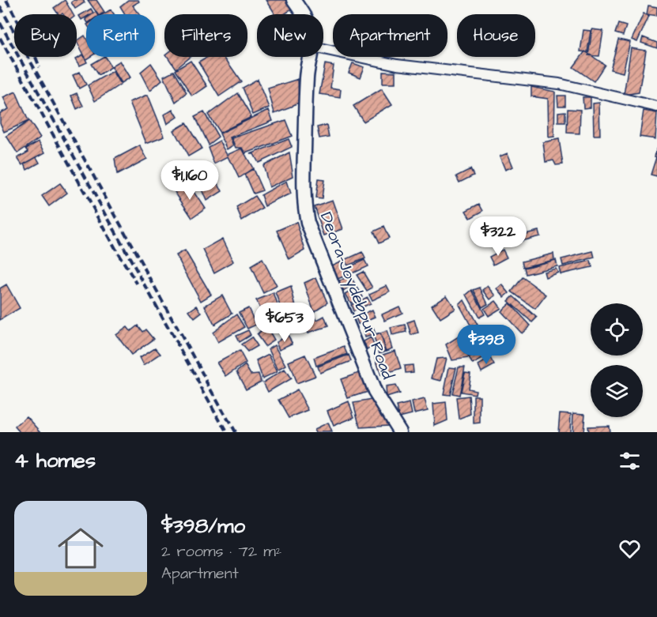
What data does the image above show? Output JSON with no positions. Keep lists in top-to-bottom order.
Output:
{
  "streets": {
    "street": ["Deora-Joydebpur Road"]
  },
  "page": {
    "chip": [
      "Buy",
      "Rent",
      "Filters",
      "New",
      "Apartment",
      "House"
    ],
    "price": [
      "$1,160",
      "$322",
      "$653",
      "$398"
    ],
    "heading": "4 homes",
    "list": [
      {
        "name": "$398/mo",
        "note": "2 rooms · 72 m² · Apartment"
      }
    ]
  }
}
